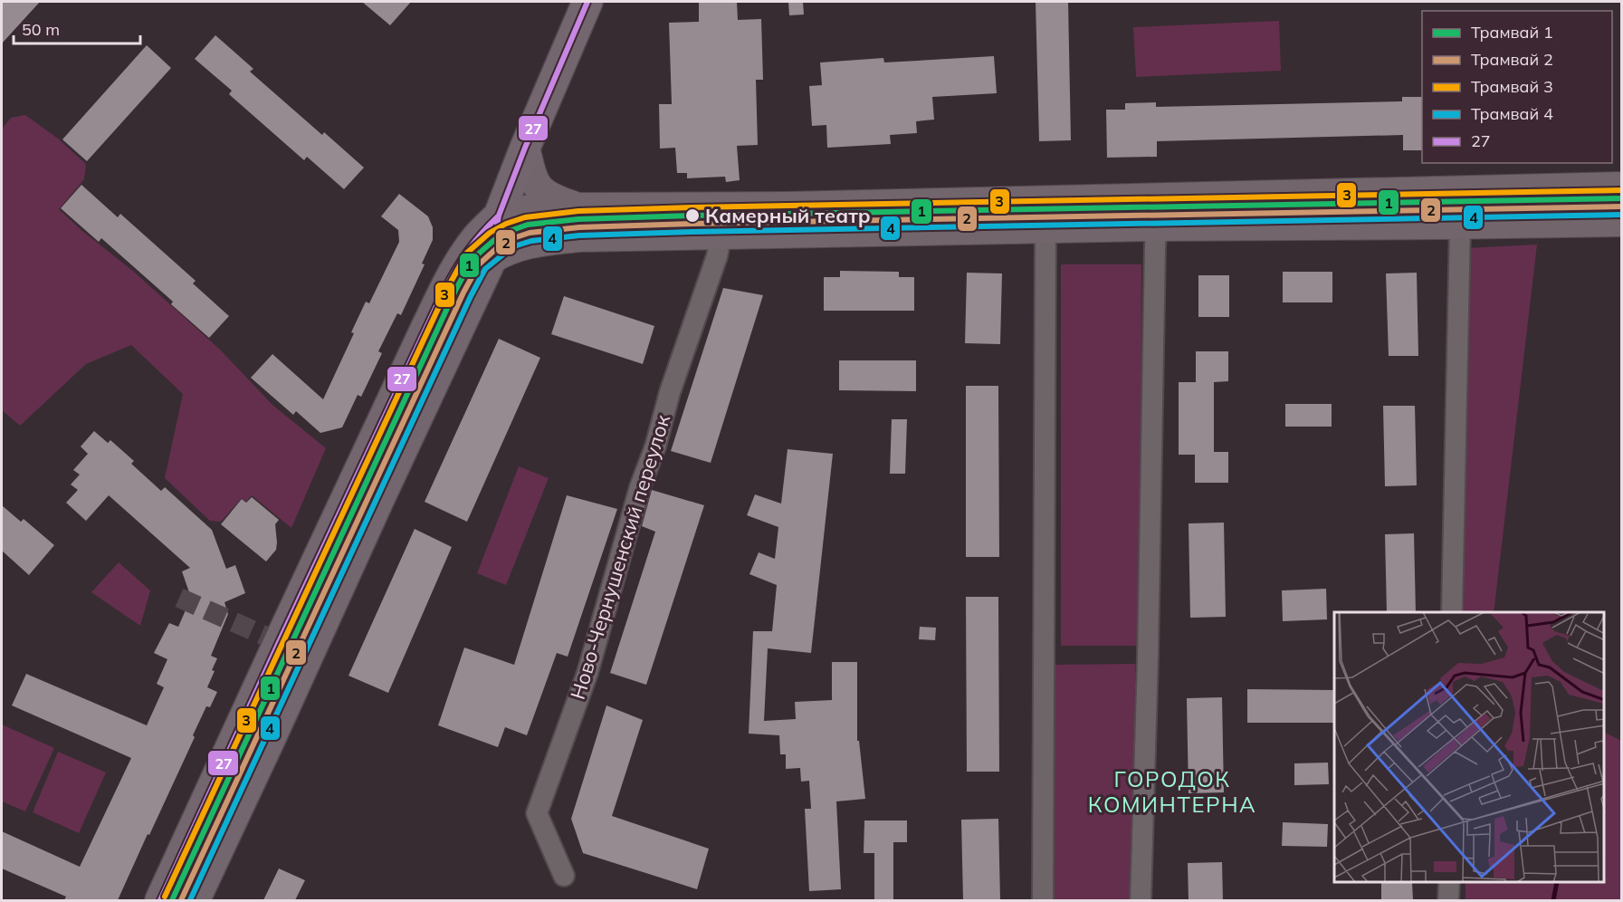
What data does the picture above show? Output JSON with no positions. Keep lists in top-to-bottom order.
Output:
{
  "streets": {
    "street": ["Ново-Чернушенский переулок"]
  },
  "districts": ["ГОРОДОК КОМИНТЕРНА"],
  "places": ["Камерный театр"],
  "lines": [
    "transit line 27",
    "tram line 3",
    "tram line 1",
    "tram line 2",
    "tram line 4"
  ],
  "legend": [
    "Трамвай 1",
    "Трамвай 2",
    "Трамвай 3",
    "Трамвай 4",
    "27"
  ],
  "scale_bar": "50 m"
}
